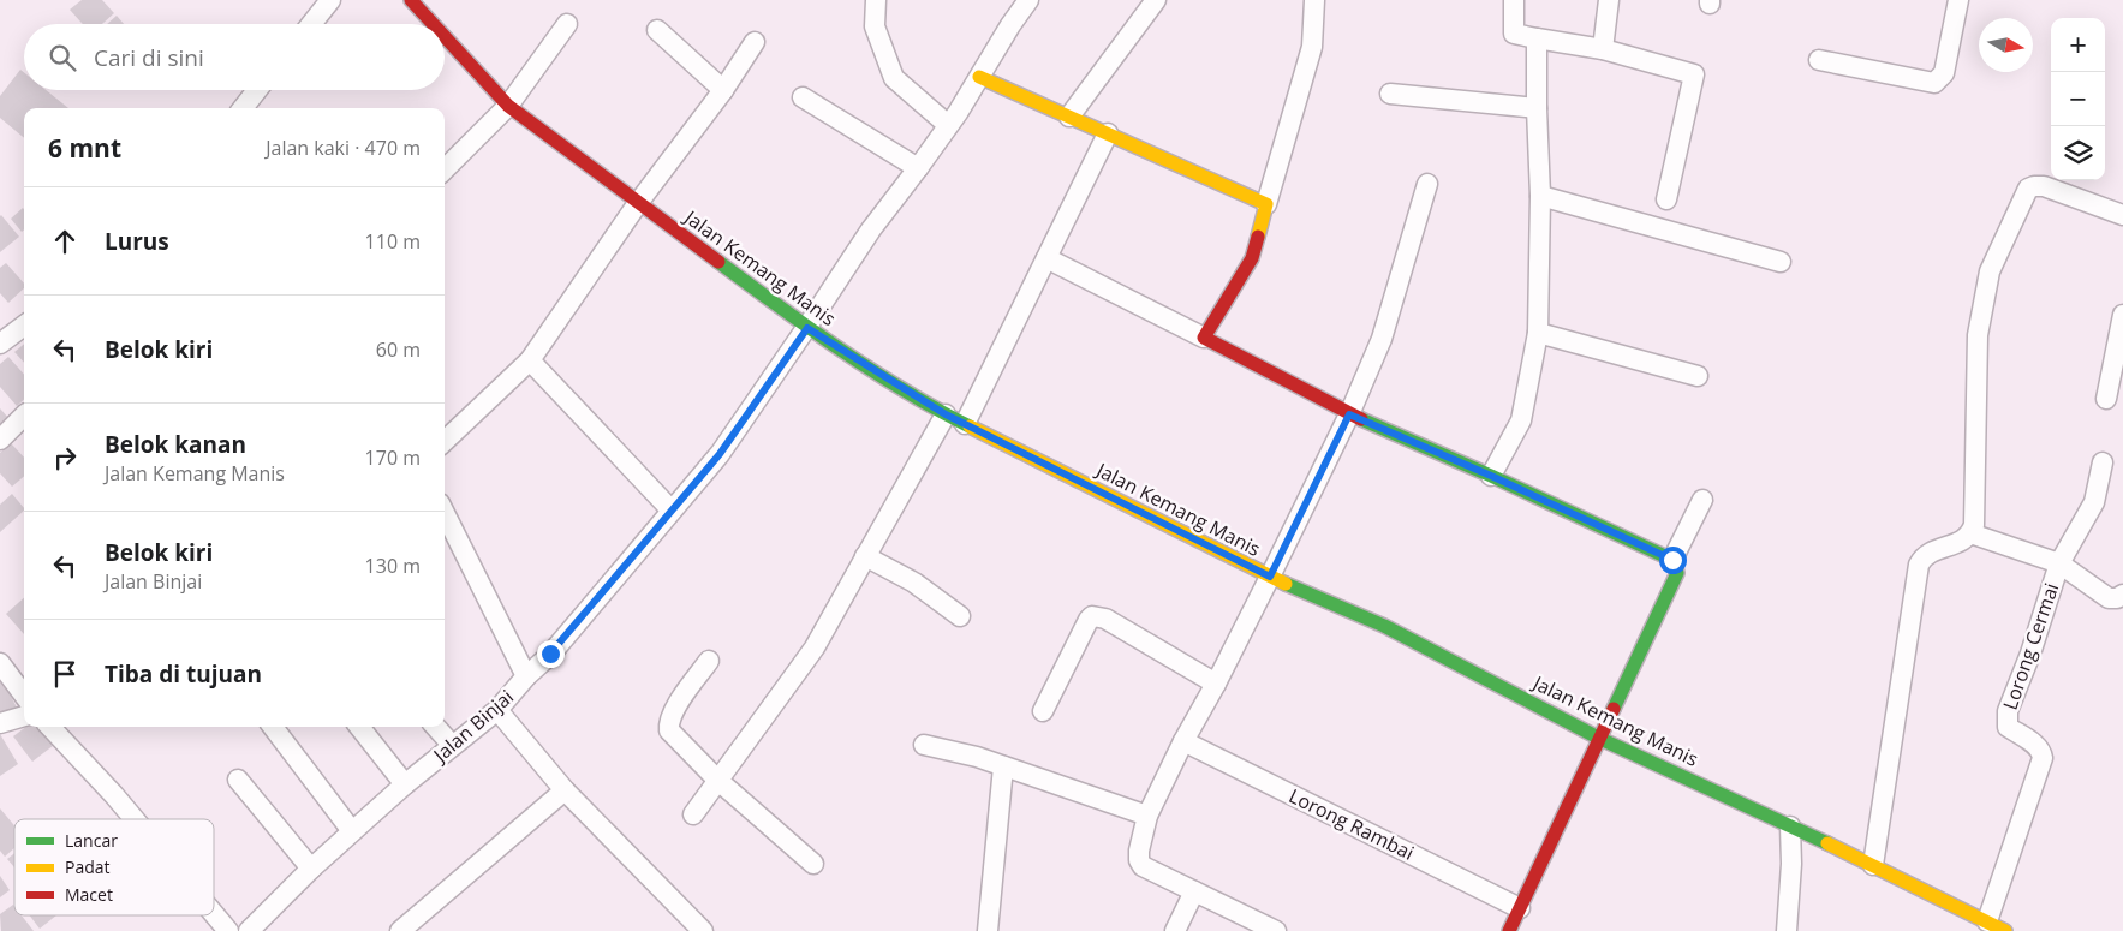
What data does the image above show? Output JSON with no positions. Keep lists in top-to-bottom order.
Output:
{
  "streets": {
    "street": [
      "Jalan Kemang Manis",
      "Lorong Cermai",
      "Jalan Binjai",
      "Lorong Rambai"
    ]
  },
  "crossings": [
    ["Jalan Kemang Manis", "Lorong Cermai"],
    ["Jalan Kemang Manis", "Jalan Binjai"]
  ],
  "legend": ["Lancar", "Padat", "Macet"],
  "north": "right",
  "page": {
    "map_buttons": ["+", "−"],
    "search": "Cari di sini",
    "heading": ["6 mnt", "Jalan kaki · 470 m"],
    "list": [
      ["Lurus", "110 m"],
      ["Belok kiri", "60 m"],
      ["Belok kanan", "Jalan Kemang Manis", "170 m"],
      ["Belok kiri", "Jalan Binjai", "130 m"],
      "Tiba di tujuan"
    ]
  }
}
